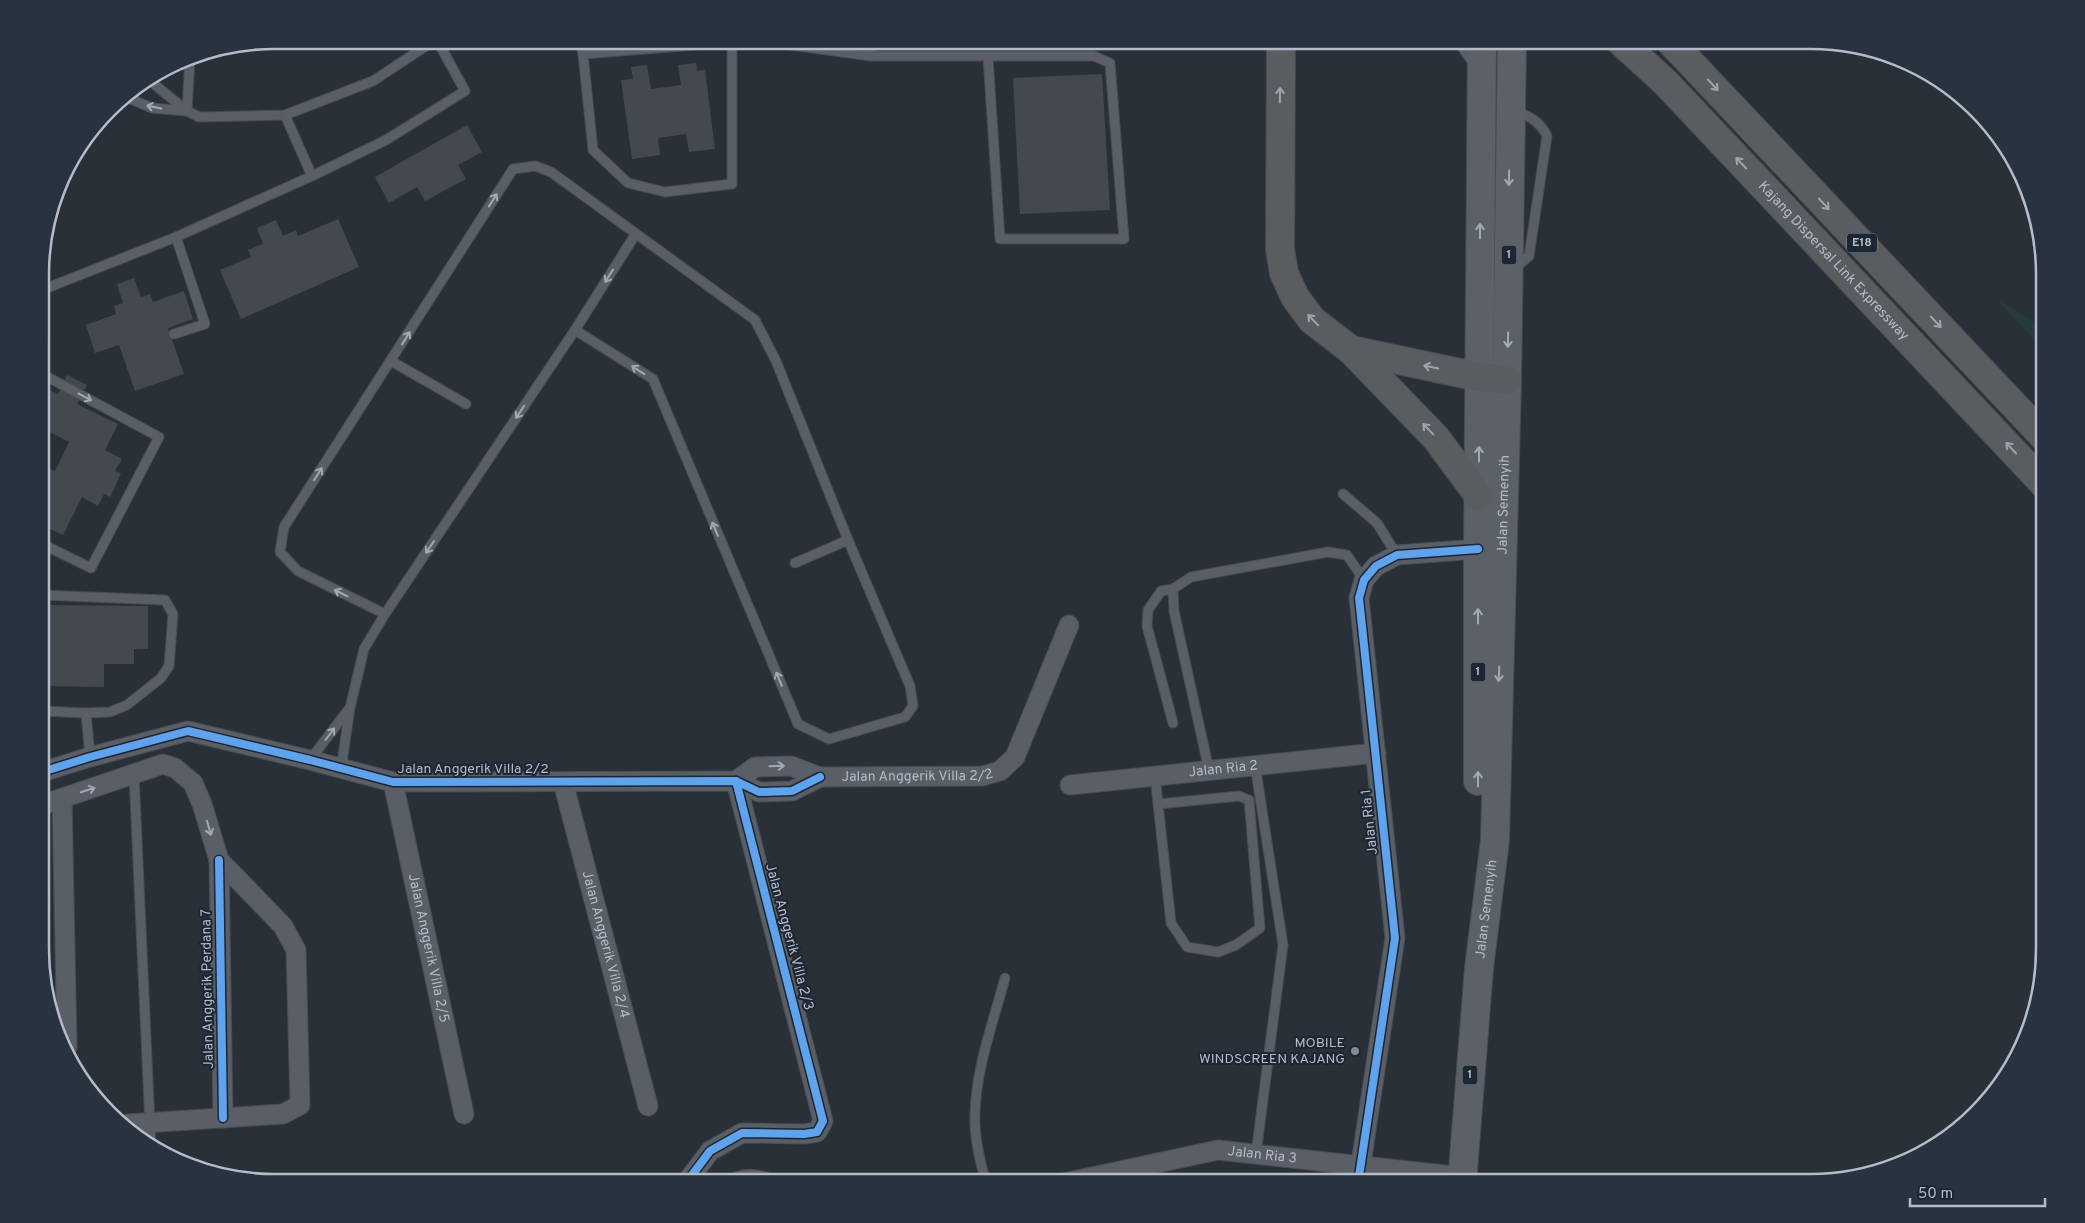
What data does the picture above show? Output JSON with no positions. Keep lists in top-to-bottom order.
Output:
{
  "streets": {
    "highway": ["E18", "Kajang Dispersal Link Expressway"],
    "main road": ["1", "Jalan Semenyih"],
    "street": [
      "Jalan Anggerik Villa 2/2",
      "Jalan Ria 2",
      "Jalan Ria 1",
      "Jalan Anggerik Villa 2/3",
      "Jalan Anggerik Villa 2/4",
      "Jalan Anggerik Villa 2/5",
      "Jalan Anggerik Perdana 7",
      "Jalan Ria 3"
    ]
  },
  "crossings": [
    ["Jalan Anggerik Villa 2/2", "Jalan Anggerik Villa 2/3"],
    ["Jalan Anggerik Villa 2/2", "Jalan Anggerik Villa 2/4"],
    ["Jalan Anggerik Villa 2/2", "Jalan Anggerik Villa 2/5"],
    ["Jalan Ria 2", "Jalan Ria 1"],
    ["Jalan Ria 1", "Jalan Ria 3"]
  ],
  "places": ["MOBILE WINDSCREEN KAJANG"],
  "scale_bar": "50 m"
}
